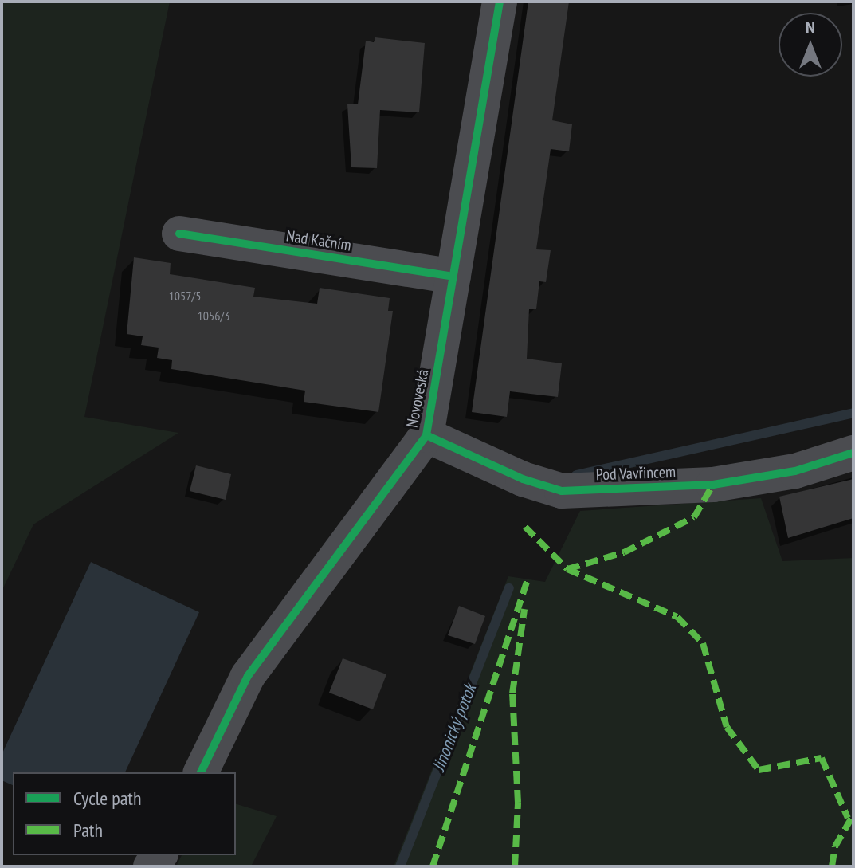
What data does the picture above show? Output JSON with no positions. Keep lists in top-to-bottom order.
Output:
{
  "streets": {
    "street": ["Nad Kačním", "Novoveská", "Pod Vavřincem"]
  },
  "crossings": [
    ["Nad Kačním", "Novoveská"],
    ["Novoveská", "Pod Vavřincem"]
  ],
  "water": ["Jinonický potok"],
  "house_numbers": ["1057/5", "1056/3"],
  "legend": ["Cycle path", "Path"],
  "north": "top"
}
